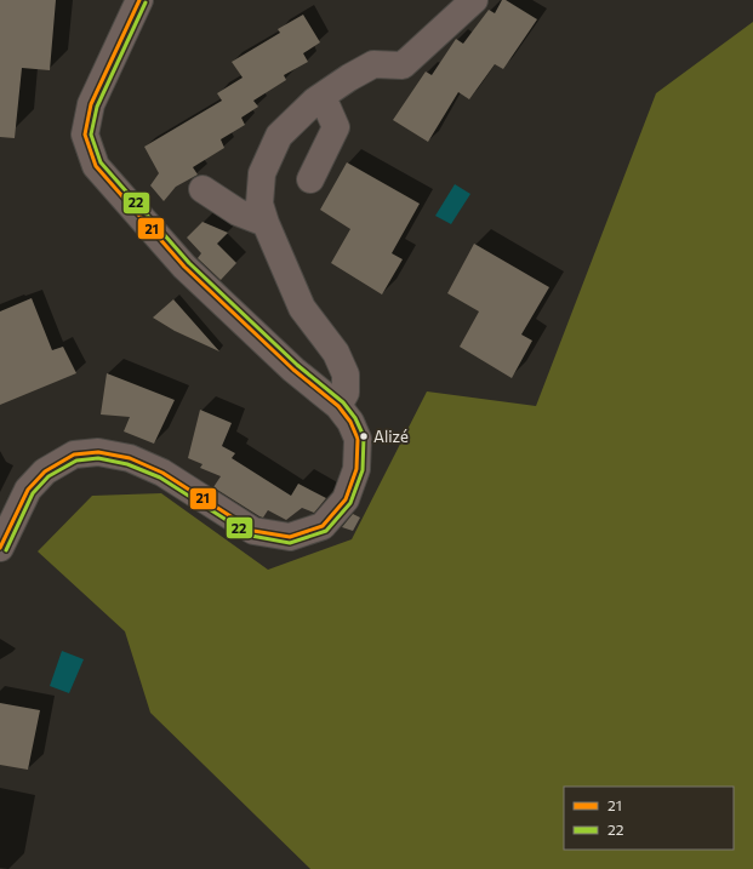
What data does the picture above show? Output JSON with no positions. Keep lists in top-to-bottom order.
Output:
{
  "places": ["Alizé"],
  "lines": ["transit line 21", "transit line 22"],
  "legend": ["21", "22"]
}
